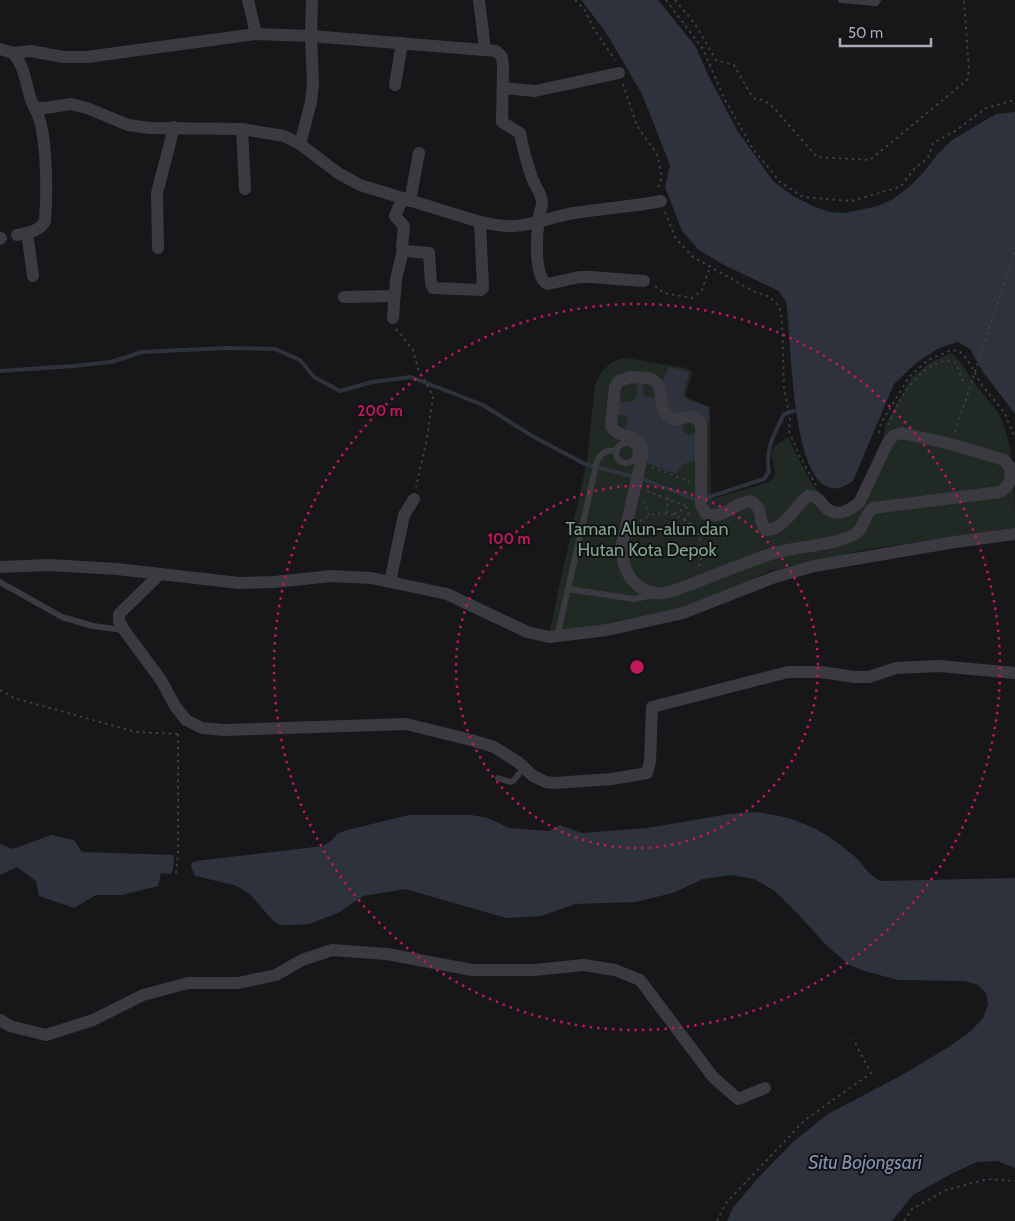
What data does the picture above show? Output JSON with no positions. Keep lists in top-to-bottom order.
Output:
{
  "water": ["Situ Bojongsari"],
  "parks": ["Taman Alun-alun dan Hutan Kota Depok"],
  "scale_bar": "50 m",
  "rings": ["200 m", "100 m"]
}
